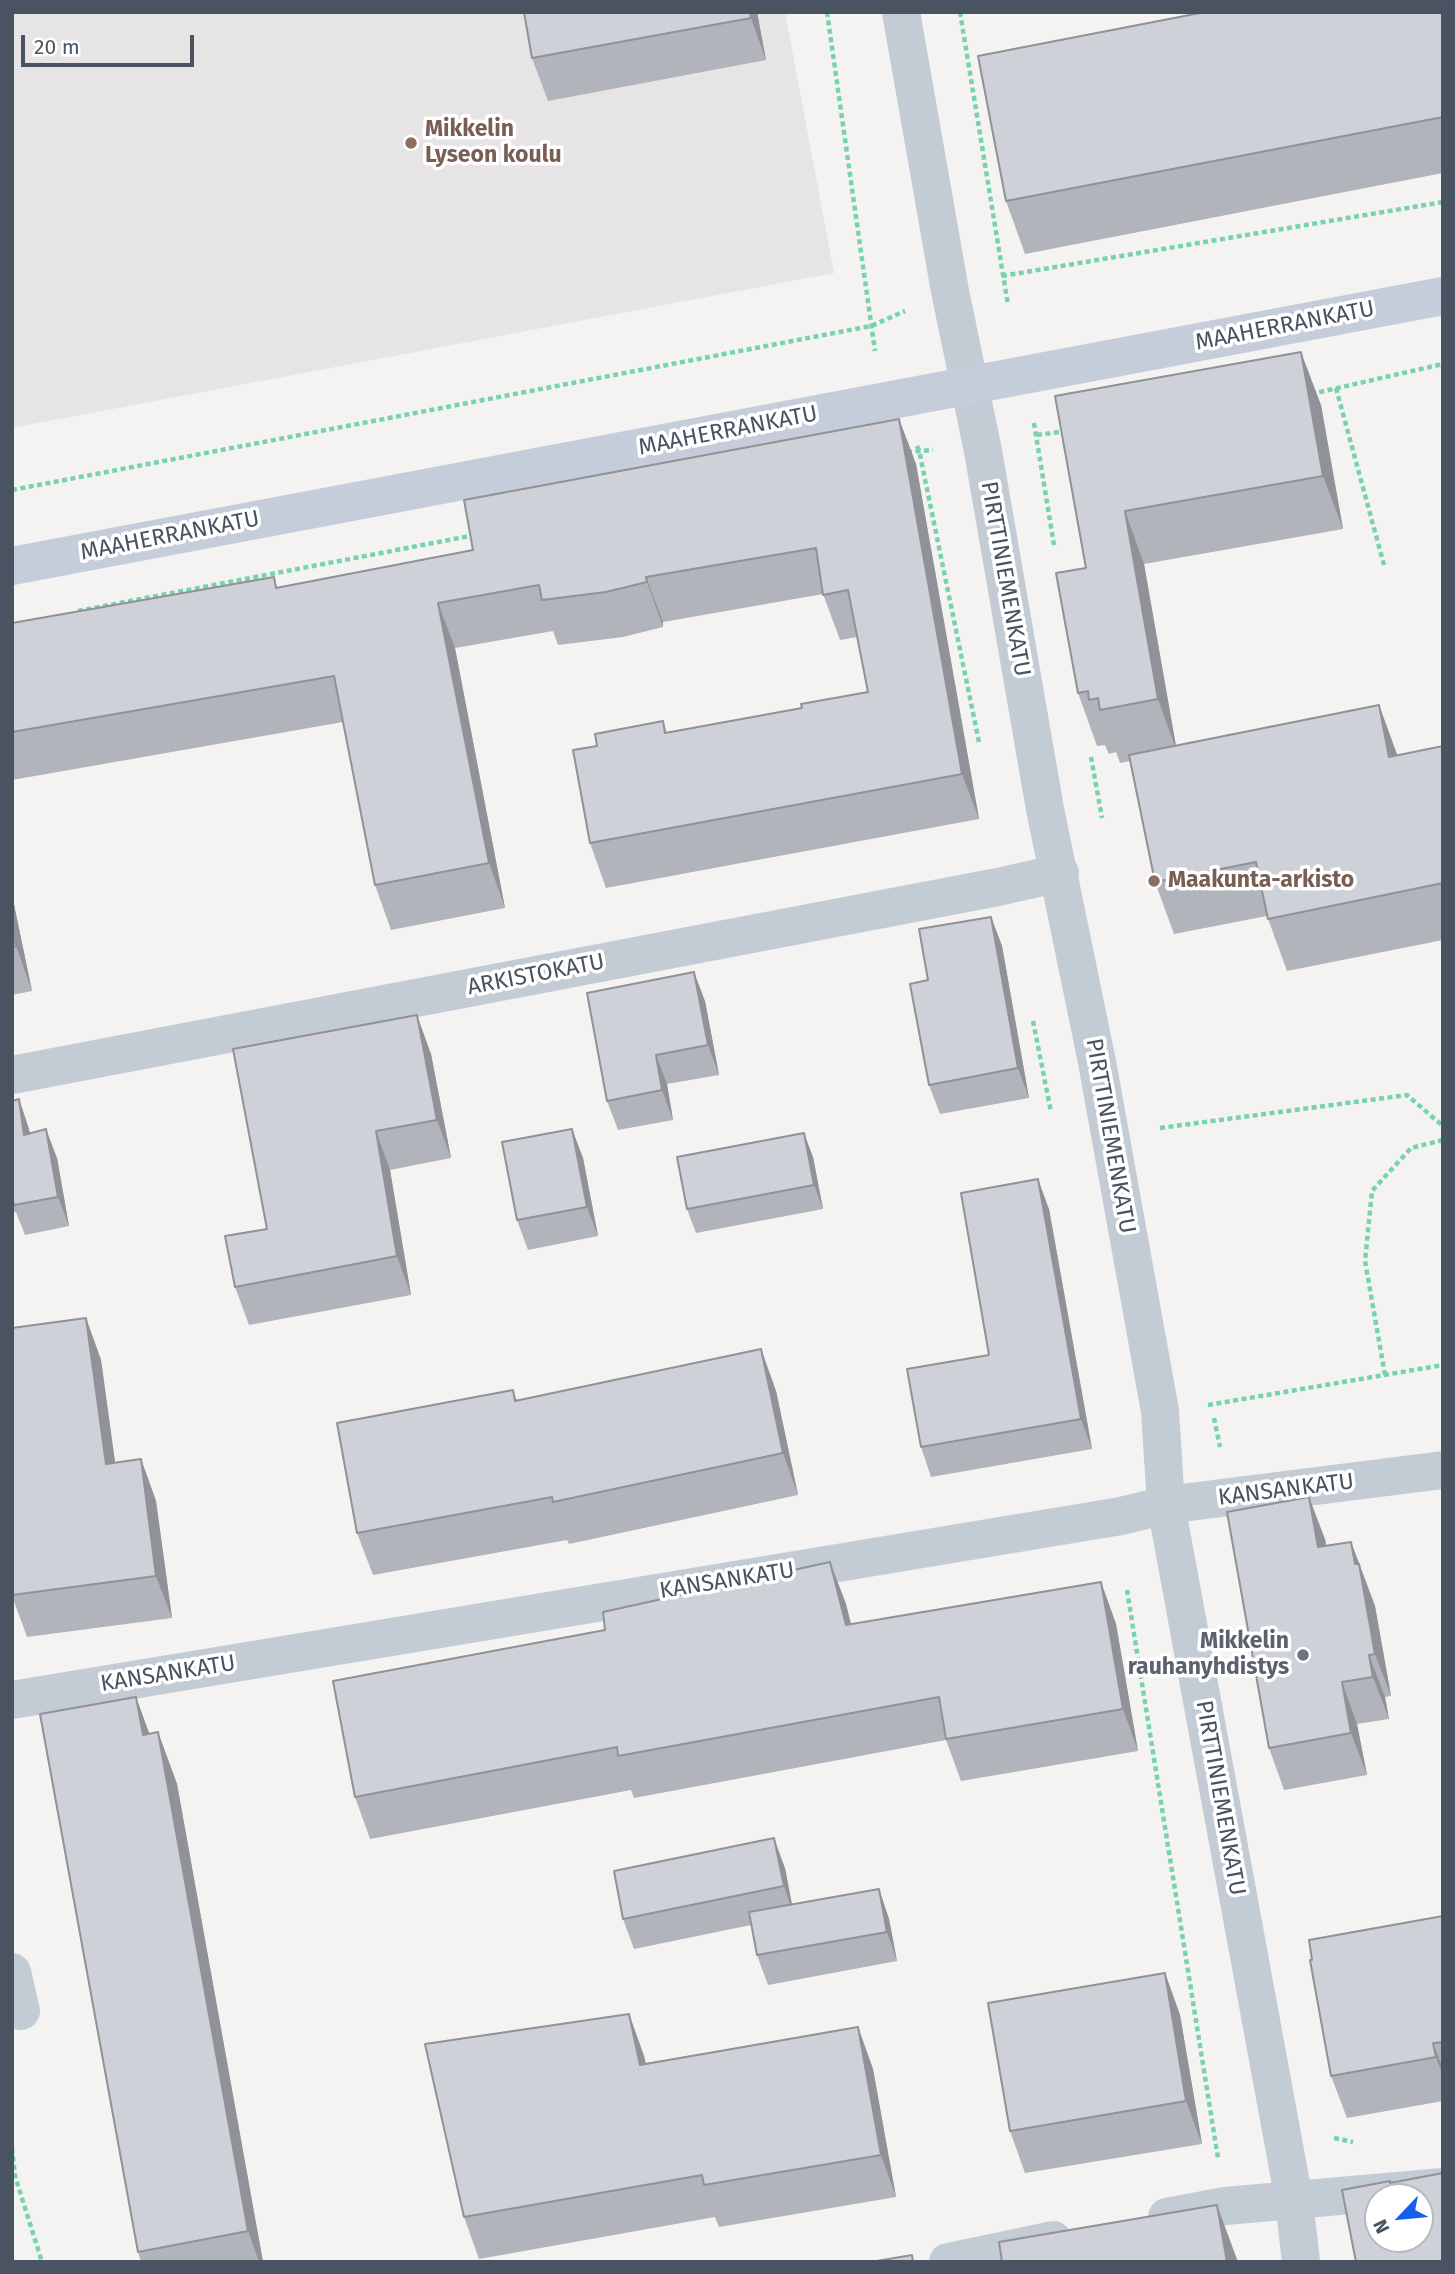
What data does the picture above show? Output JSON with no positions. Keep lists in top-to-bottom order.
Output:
{
  "streets": {
    "main road": ["MAAHERRANKATU"],
    "street": ["PIRTTINIEMENKATU", "ARKISTOKATU", "KANSANKATU"]
  },
  "crossings": [
    ["MAAHERRANKATU", "PIRTTINIEMENKATU"],
    ["PIRTTINIEMENKATU", "ARKISTOKATU"],
    ["PIRTTINIEMENKATU", "KANSANKATU"]
  ],
  "places": ["Mikkelin Lyseon koulu", "Maakunta-arkisto", "Mikkelin rauhanyhdistys"],
  "scale_bar": "20 m",
  "north": "bottom left"
}
